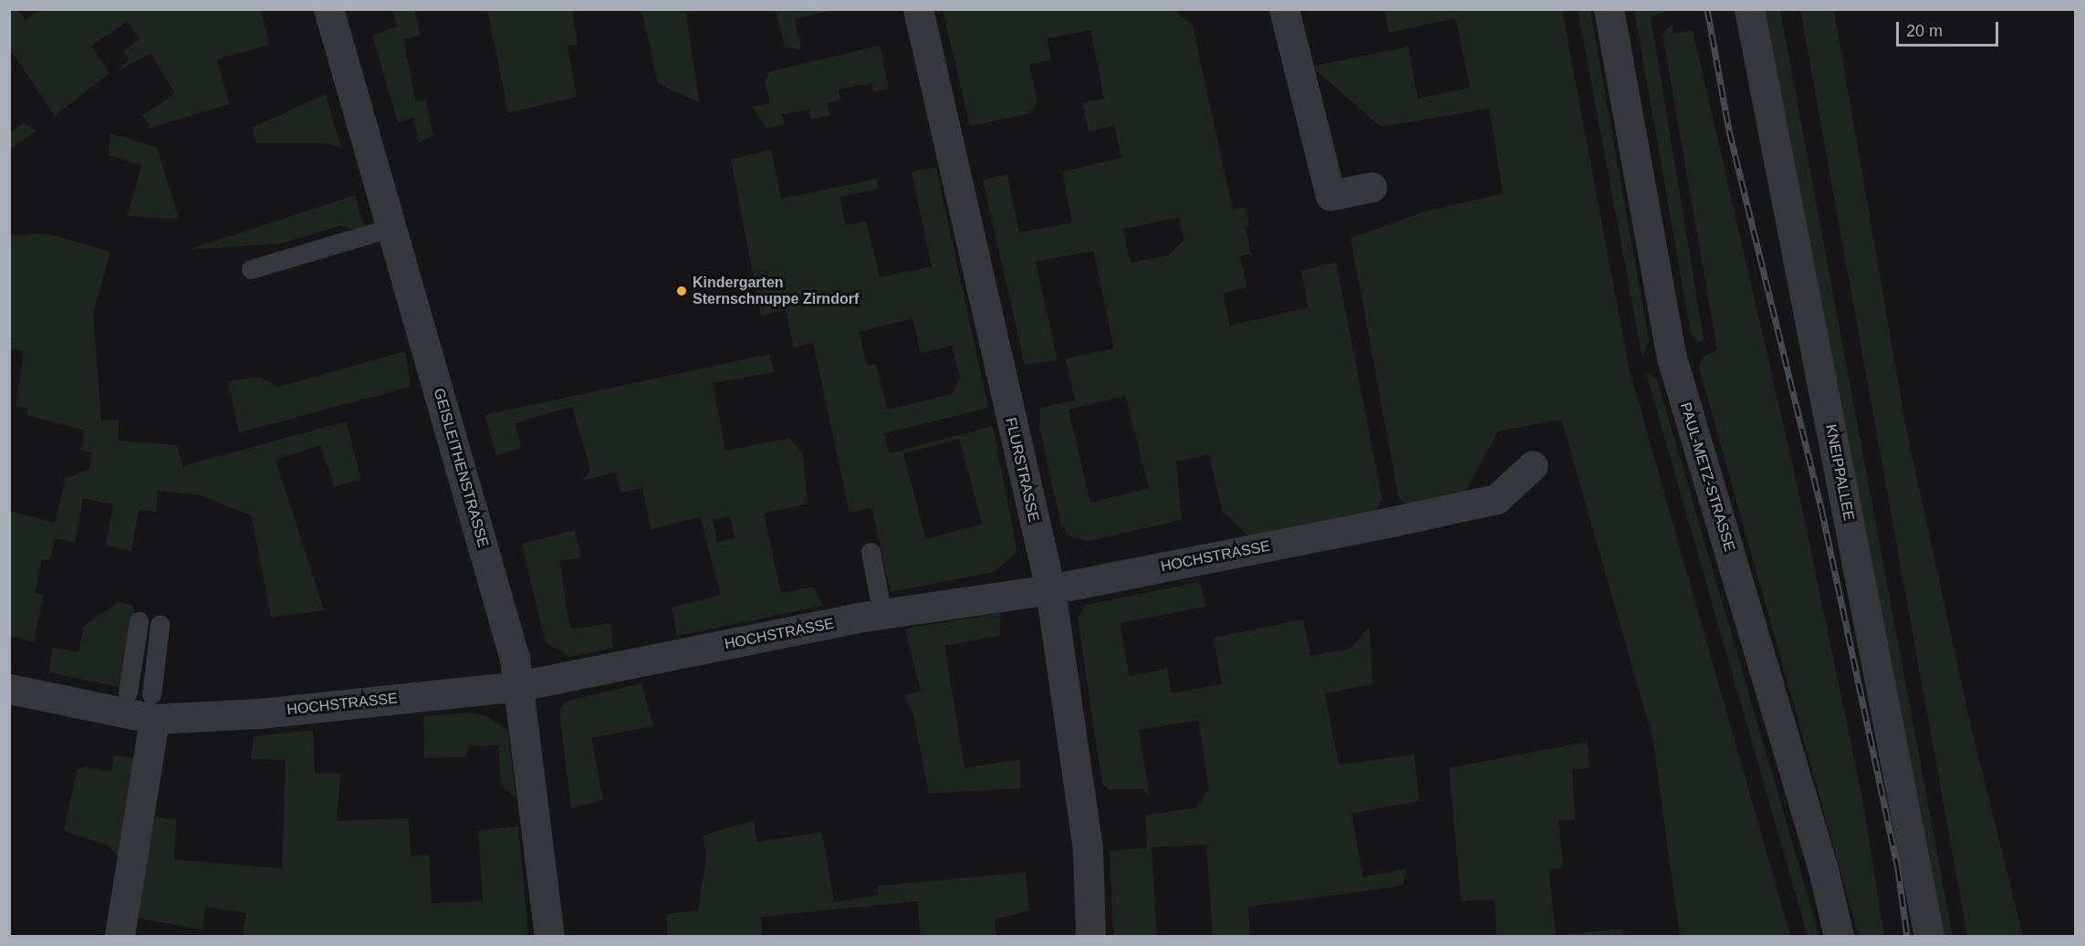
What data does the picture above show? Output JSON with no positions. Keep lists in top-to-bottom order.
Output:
{
  "streets": {
    "street": [
      "GEISLEITHENSTRASSE",
      "FLURSTRASSE",
      "KNEIPPALLEE",
      "PAUL-METZ-STRASSE",
      "HOCHSTRASSE"
    ]
  },
  "crossings": [
    ["GEISLEITHENSTRASSE", "HOCHSTRASSE"],
    ["FLURSTRASSE", "HOCHSTRASSE"]
  ],
  "places": ["Kindergarten Sternschnuppe Zirndorf"],
  "scale_bar": "20 m"
}
